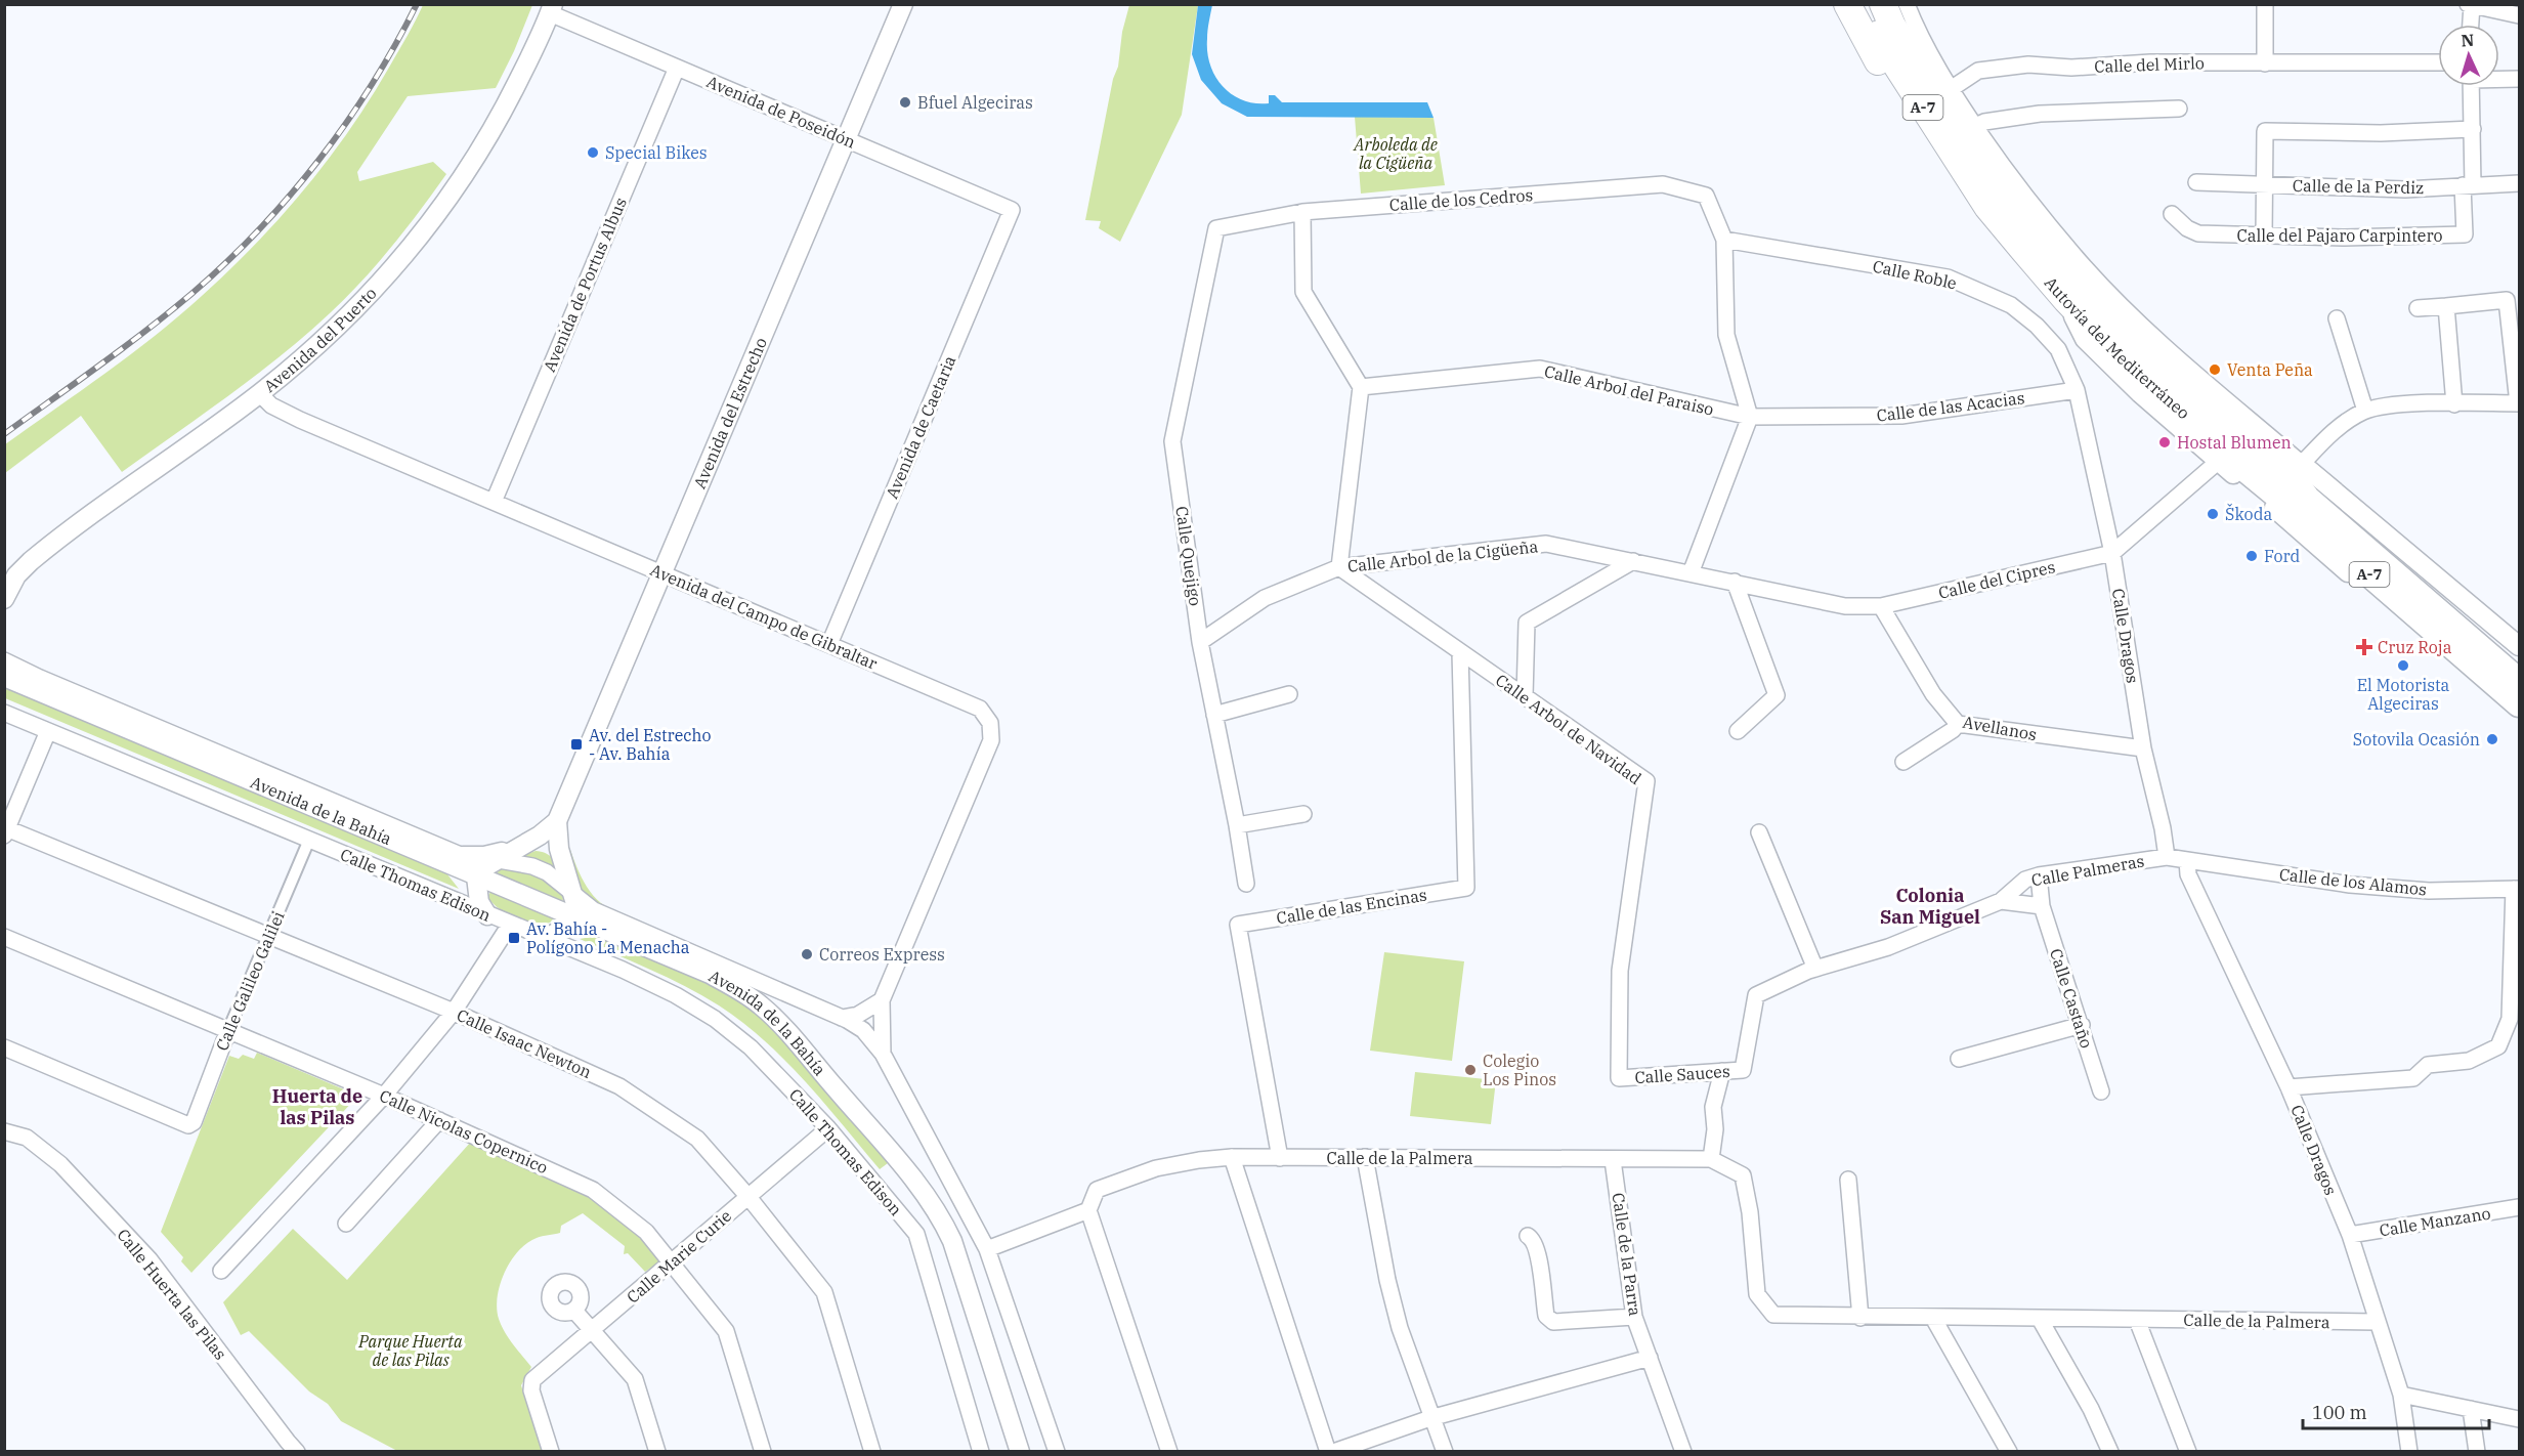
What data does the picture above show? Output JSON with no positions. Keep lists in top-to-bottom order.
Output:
{
  "streets": {
    "highway": ["A-7", "Autovía del Mediterráneo"],
    "street": [
      "Calle del Mirlo",
      "Avenida de Poseidón",
      "Calle de la Perdiz",
      "Calle de los Cedros",
      "Calle del Pajaro Carpintero",
      "Calle Roble",
      "Avenida de Portus Albus",
      "Avenida del Puerto",
      "Calle Arbol del Paraiso",
      "Calle de las Acacias",
      "Avenida del Estrecho",
      "Avenida de Caetaria",
      "Calle Quejigo",
      "Calle Arbol de la Cigüeña",
      "Calle del Cipres",
      "Avenida del Campo de Gibraltar",
      "Calle Dragos",
      "Avellanos",
      "Calle Arbol de Navidad",
      "Avenida de la Bahía",
      "Calle Palmeras",
      "Calle de los Alamos",
      "Calle Thomas Edison",
      "Calle de las Encinas",
      "Calle Galileo Galilei",
      "Calle Castaño",
      "Calle Isaac Newton",
      "Calle Sauces",
      "Calle Nicolas Copernico",
      "Calle de la Palmera",
      "Calle Manzano",
      "Calle de la Parra",
      "Calle Marie Curie",
      "Calle Huerta las Pilas"
    ]
  },
  "crossings": [
    ["Avenida de Poseidón", "Avenida de Portus Albus"],
    ["Avenida de Poseidón", "Avenida del Puerto"],
    ["Avenida de Poseidón", "Avenida del Estrecho"],
    ["Avenida de Poseidón", "Avenida de Caetaria"],
    ["Calle de la Perdiz", "Calle del Pajaro Carpintero"],
    ["Calle de los Cedros", "Calle Roble"],
    ["Calle de los Cedros", "Calle Quejigo"],
    ["Calle Roble", "Calle de las Acacias"],
    ["Calle Roble", "Calle del Cipres"],
    ["Calle Roble", "Calle Dragos"],
    ["Avenida de Portus Albus", "Avenida del Campo de Gibraltar"],
    ["Avenida del Puerto", "Avenida del Campo de Gibraltar"],
    ["Calle Arbol del Paraiso", "Calle de las Acacias"],
    ["Avenida del Estrecho", "Avenida del Campo de Gibraltar"],
    ["Avenida de Caetaria", "Avenida del Campo de Gibraltar"],
    ["Calle Quejigo", "Calle Arbol de la Cigüeña"],
    ["Calle Arbol de la Cigüeña", "Calle del Cipres"],
    ["Calle Arbol de la Cigüeña", "Avellanos"],
    ["Calle Arbol de la Cigüeña", "Calle Arbol de Navidad"],
    ["Calle del Cipres", "Calle Dragos"],
    ["Calle del Cipres", "Avellanos"],
    ["Avenida del Campo de Gibraltar", "Avenida de la Bahía"],
    ["Calle Dragos", "Avellanos"],
    ["Calle Dragos", "Calle Palmeras"],
    ["Calle Dragos", "Calle de los Alamos"],
    ["Calle Dragos", "Calle de la Palmera"],
    ["Calle Dragos", "Calle Manzano"],
    ["Calle Arbol de Navidad", "Calle de las Encinas"],
    ["Calle Arbol de Navidad", "Calle Sauces"],
    ["Calle Palmeras", "Calle de los Alamos"],
    ["Calle Palmeras", "Calle Castaño"],
    ["Calle Palmeras", "Calle Sauces"],
    ["Calle Thomas Edison", "Calle Galileo Galilei"],
    ["Calle Thomas Edison", "Calle Marie Curie"],
    ["Calle de las Encinas", "Calle de la Palmera"],
    ["Calle Galileo Galilei", "Calle Isaac Newton"],
    ["Calle Galileo Galilei", "Calle Nicolas Copernico"],
    ["Calle Isaac Newton", "Calle Marie Curie"],
    ["Calle Nicolas Copernico", "Calle Marie Curie"],
    ["Calle de la Palmera", "Calle de la Parra"]
  ],
  "districts": ["Colonia San Miguel", "Huerta de las Pilas"],
  "parks": ["Arboleda de la Cigüeña", "Parque Huerta de las Pilas"],
  "places": {
    "other": [
      "Bfuel Algeciras",
      "Special Bikes",
      "Venta Peña",
      "Hostal Blumen",
      "Škoda",
      "Ford",
      "El Motorista Algeciras",
      "Sotovila Ocasión",
      "Correos Express",
      "Colegio Los Pinos"
    ],
    "health": ["Cruz Roja"],
    "transit": ["Av. del Estrecho - Av. Bahía", "Av. Bahía - Polígono La Menacha"]
  },
  "scale_bar": "100 m",
  "north": "top"
}
